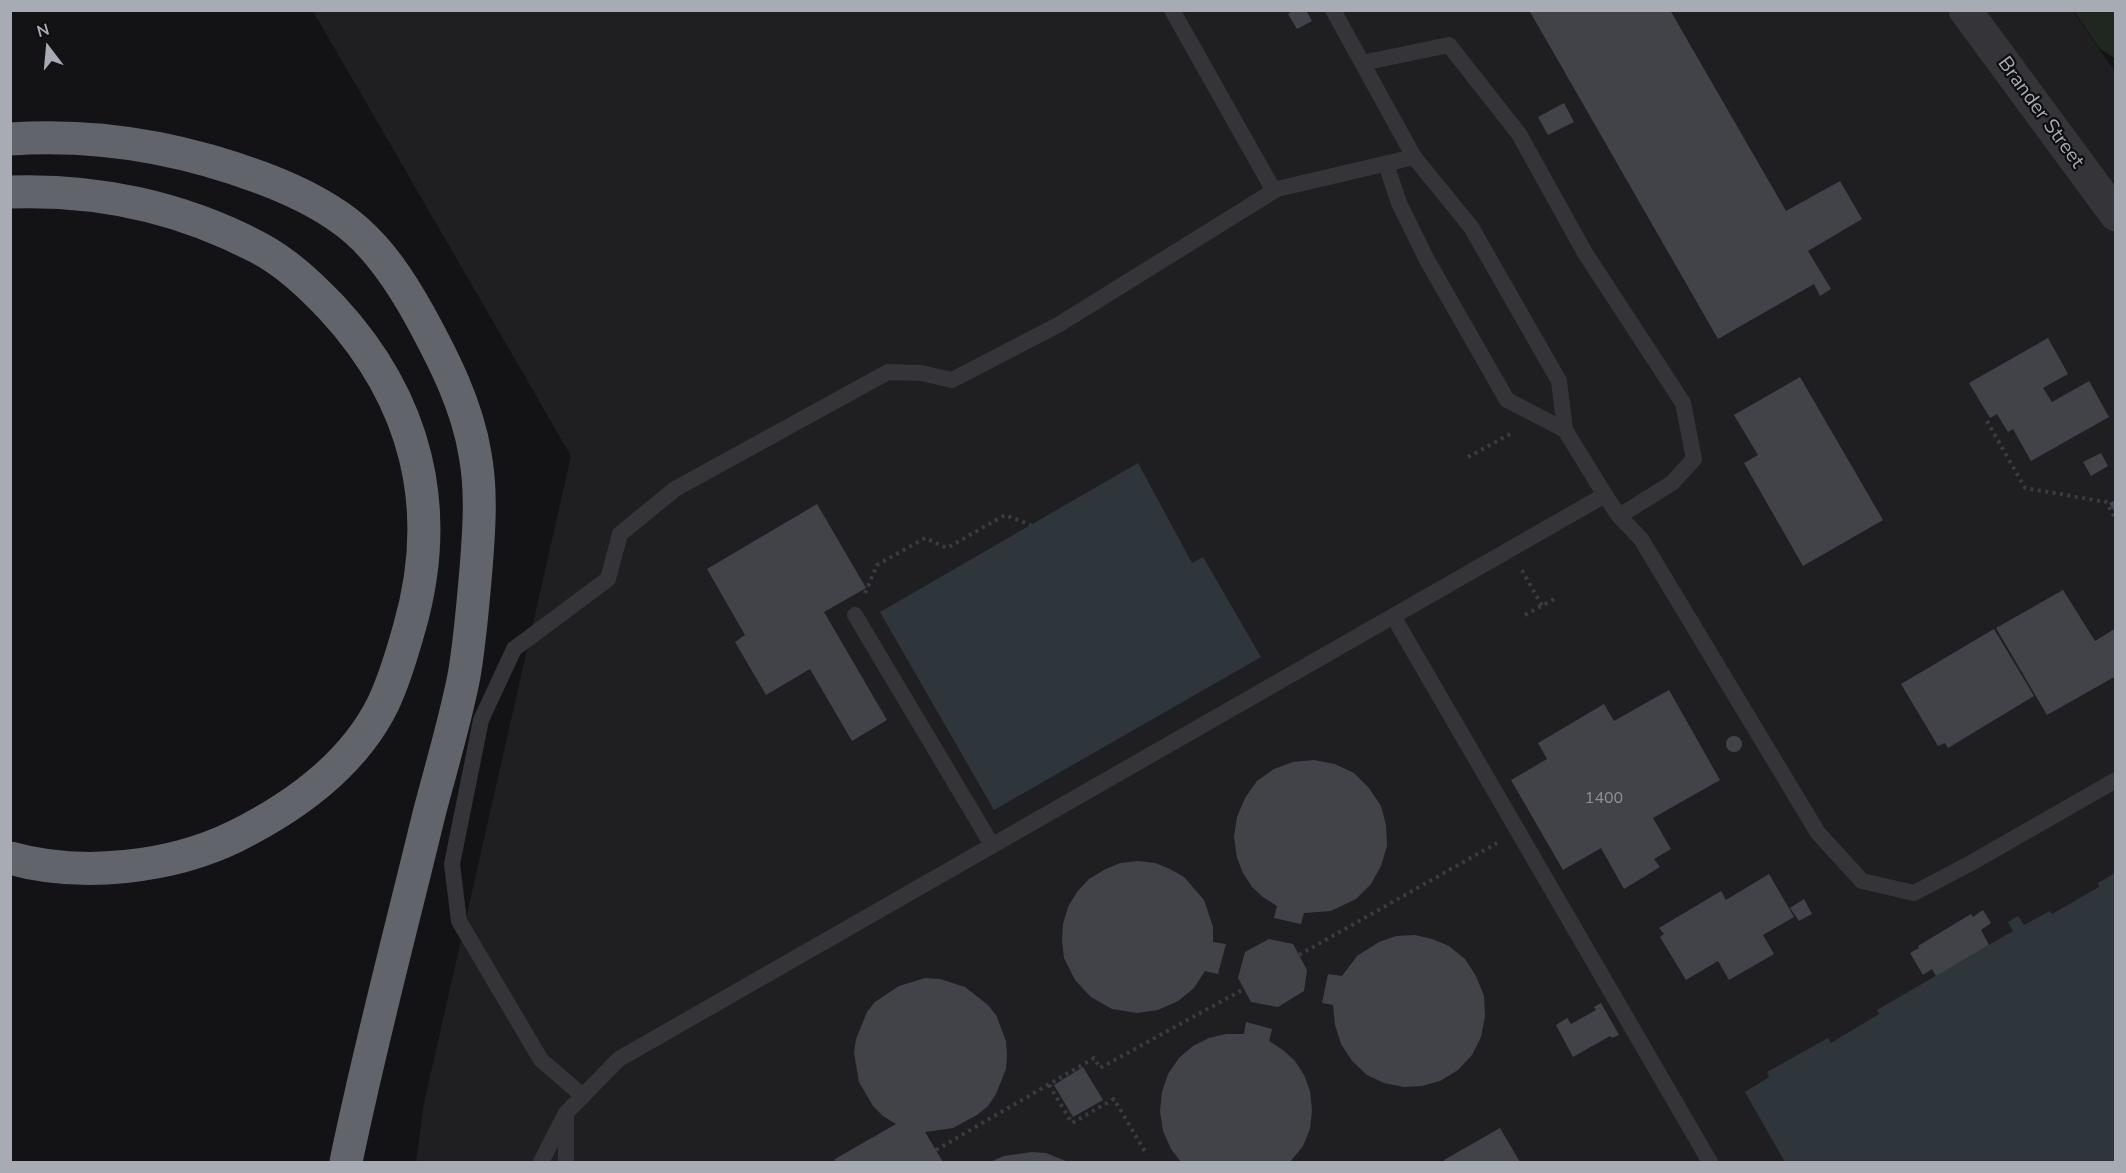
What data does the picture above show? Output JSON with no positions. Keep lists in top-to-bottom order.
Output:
{
  "streets": {
    "street": ["Brander Street"]
  },
  "house_numbers": ["1400"],
  "north": "top"
}
